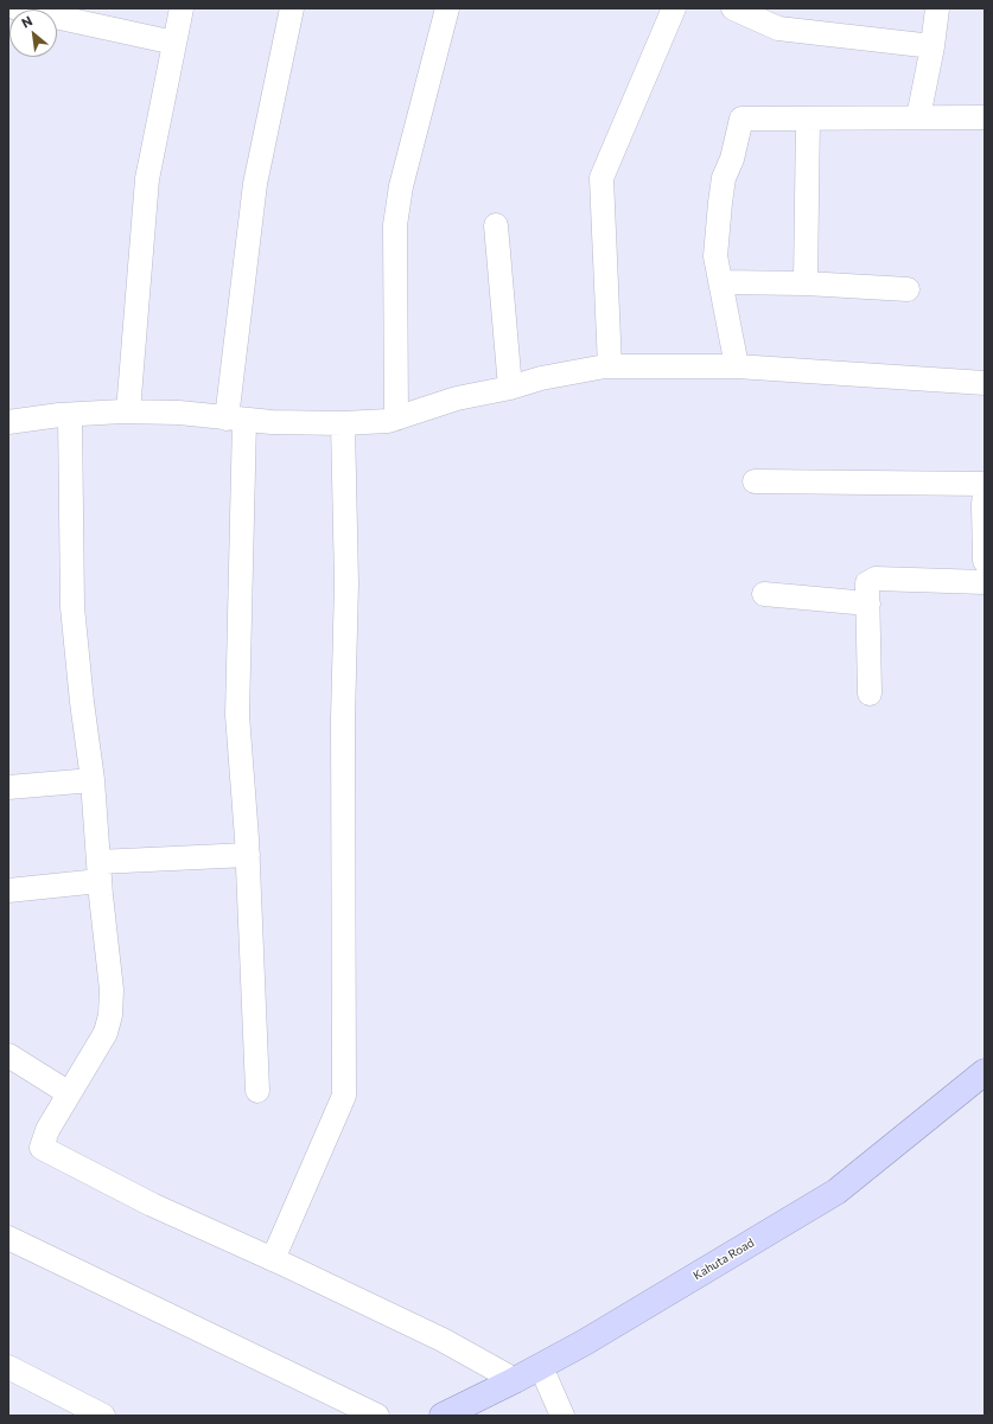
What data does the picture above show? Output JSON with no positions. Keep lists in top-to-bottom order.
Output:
{
  "streets": {
    "highway": ["Kahuta Road"]
  },
  "north": "top left"
}
